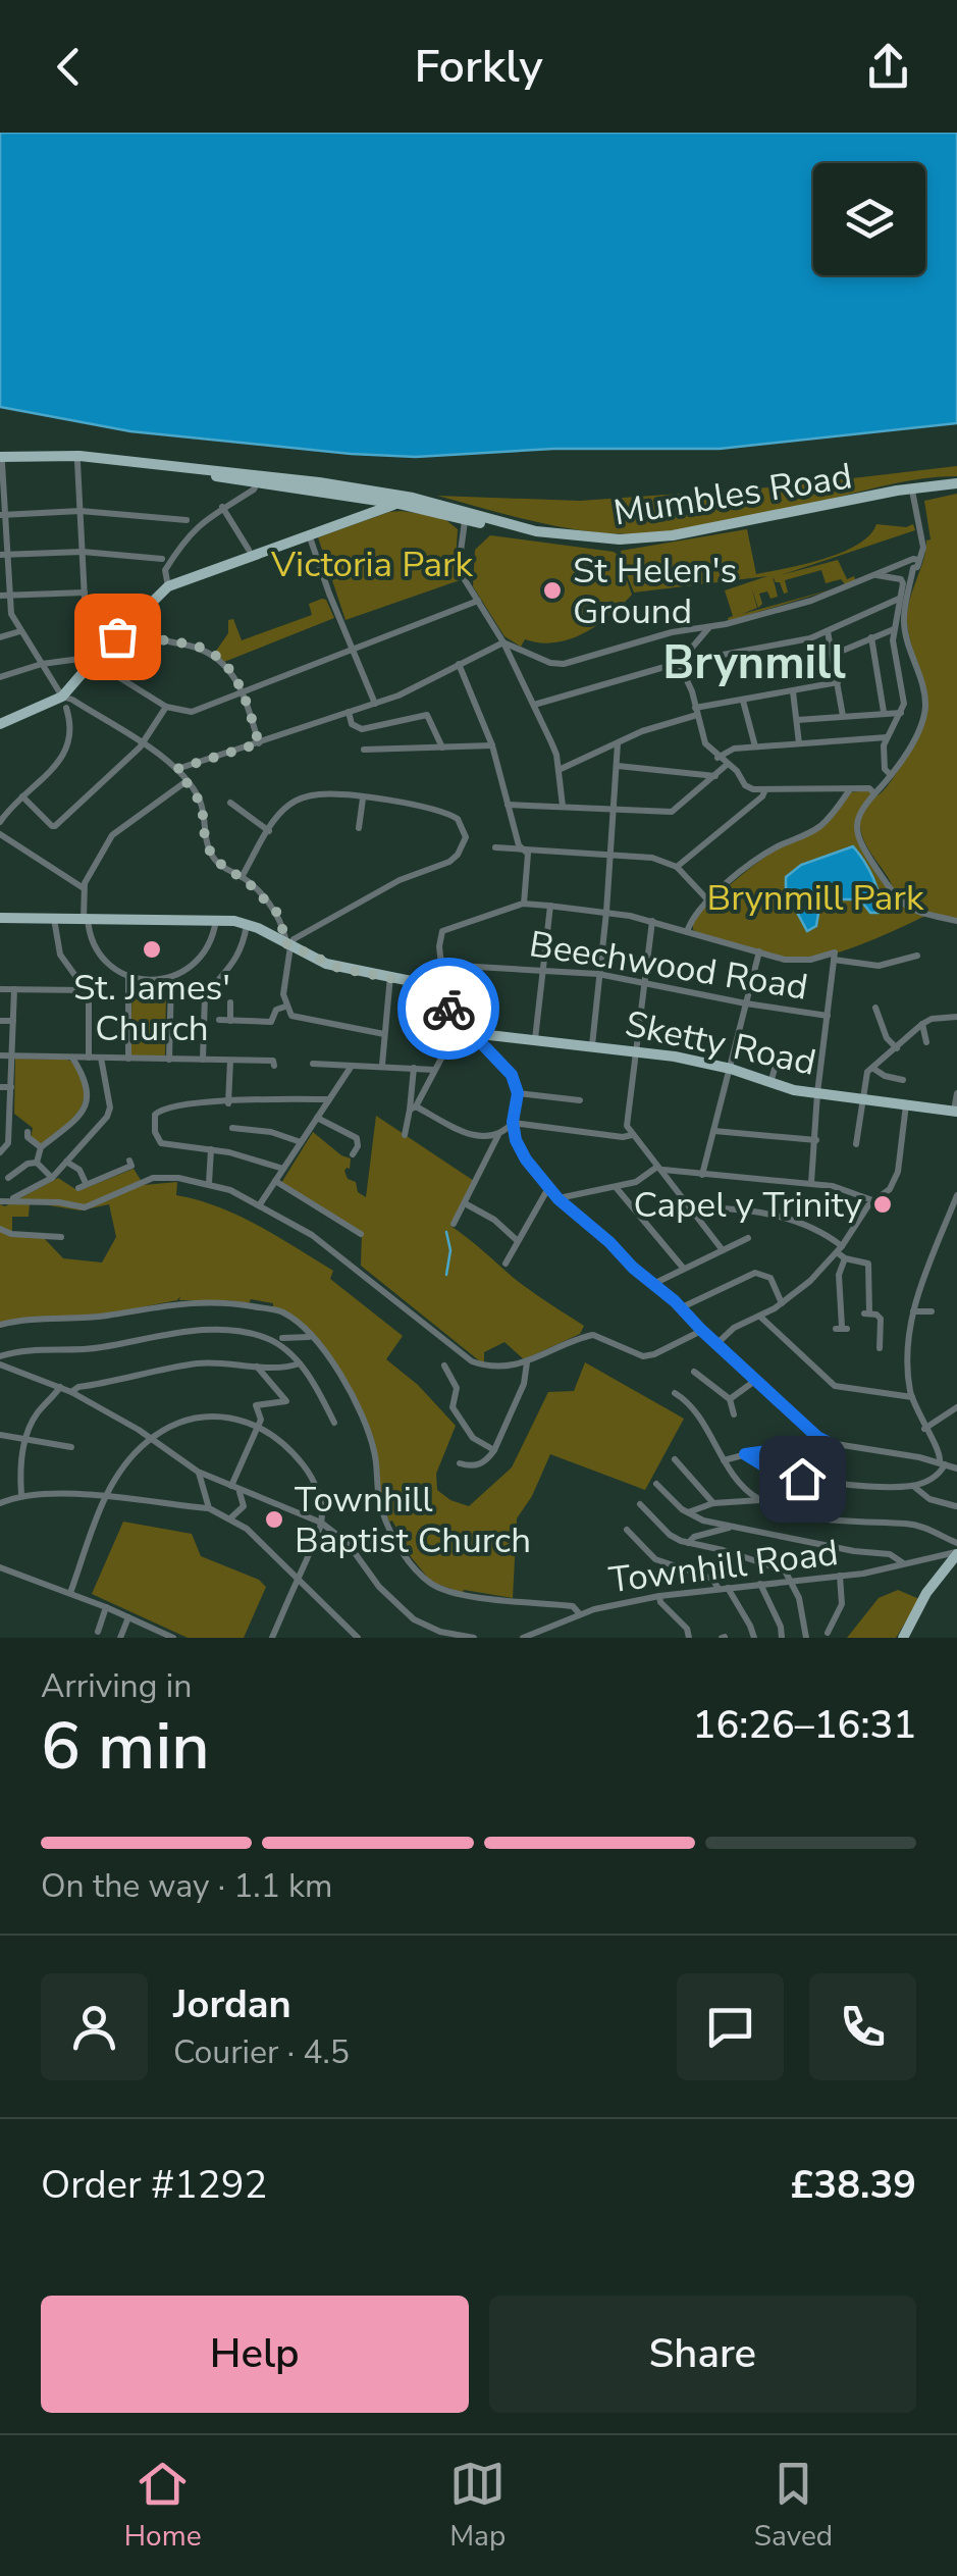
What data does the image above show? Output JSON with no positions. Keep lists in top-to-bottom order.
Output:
{
  "streets": {
    "main road": ["Mumbles Road", "Sketty Road"],
    "street": ["Beechwood Road", "Townhill Road"]
  },
  "districts": ["Brynmill"],
  "parks": ["Victoria Park", "Brynmill Park"],
  "places": [
    "St Helen's Ground",
    "St. James' Church",
    "Capel y Trinity",
    "Townhill Baptist Church"
  ],
  "page": {
    "header": "Forkly",
    "heading": ["6 min", "Arriving in", "16:26–16:31"],
    "panel": [
      "Jordan",
      "Courier · 4.5",
      "Order #1292",
      "£38.39"
    ],
    "bar": "On the way · 1.1 km",
    "buttons": ["Help", "Share"],
    "tabs": ["Home", "Map", "Saved"]
  }
}
